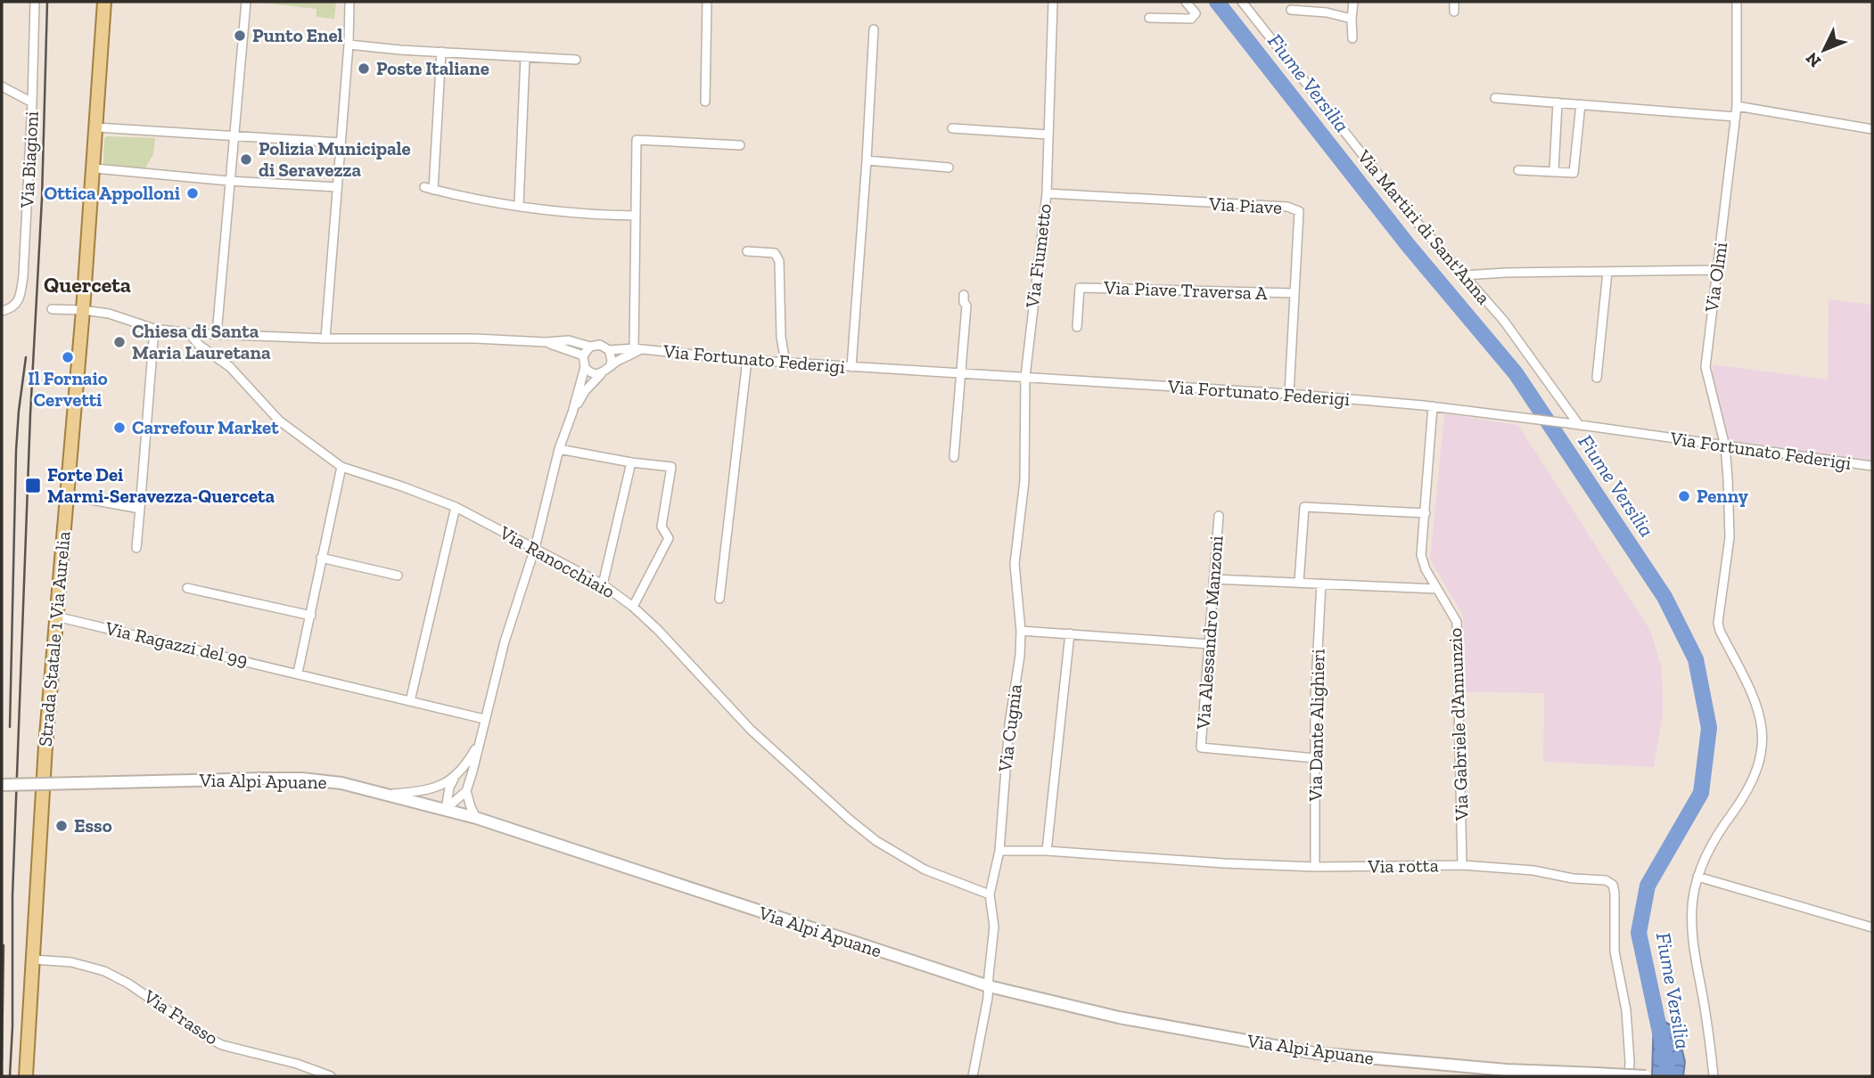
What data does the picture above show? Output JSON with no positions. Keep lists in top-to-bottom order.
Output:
{
  "streets": {
    "main road": ["Strada Statale 1 Via Aurelia", "Via Alpi Apuane"],
    "street": [
      "Via Biagioni",
      "Via Piave",
      "Via Martiri di Sant'Anna",
      "Via Fiumetto",
      "Via Olmi",
      "Via Piave Traversa A",
      "Via Fortunato Federigi",
      "Via Ranocchiaio",
      "Via Alessandro Manzoni",
      "Via Ragazzi del 99",
      "Via Gabriele d'Annunzio",
      "Via Dante Alighieri",
      "Via Cugnia",
      "Via rotta",
      "Via Frasso"
    ]
  },
  "crossings": [
    ["Via Piave", "Via Fiumetto"],
    ["Via Piave", "Via Piave Traversa A"],
    ["Via Piave", "Via Fortunato Federigi"],
    ["Via Martiri di Sant'Anna", "Via Fortunato Federigi"],
    ["Via Fiumetto", "Via Fortunato Federigi"],
    ["Via Fiumetto", "Via Cugnia"],
    ["Via Olmi", "Via Fortunato Federigi"],
    ["Via Fortunato Federigi", "Via Gabriele d'Annunzio"],
    ["Via Fortunato Federigi", "Via Cugnia"],
    ["Via Ranocchiaio", "Via Cugnia"],
    ["Via Alessandro Manzoni", "Via Dante Alighieri"],
    ["Strada Statale 1 Via Aurelia", "Via Ragazzi del 99"],
    ["Strada Statale 1 Via Aurelia", "Via Frasso"],
    ["Via Gabriele d'Annunzio", "Via rotta"],
    ["Via Dante Alighieri", "Via rotta"],
    ["Via Cugnia", "Via Alpi Apuane"],
    ["Via Cugnia", "Via rotta"]
  ],
  "districts": ["Querceta"],
  "water": ["Fiume Versilia"],
  "places": {
    "other": [
      "Punto Enel",
      "Poste Italiane",
      "Polizia Municipale di Seravezza",
      "Ottica Appolloni",
      "Chiesa di Santa Maria Lauretana",
      "Il Fornaio Cervetti",
      "Carrefour Market",
      "Penny",
      "Esso"
    ],
    "transit": ["Forte Dei Marmi-Seravezza-Querceta"]
  },
  "north": "bottom left"
}
